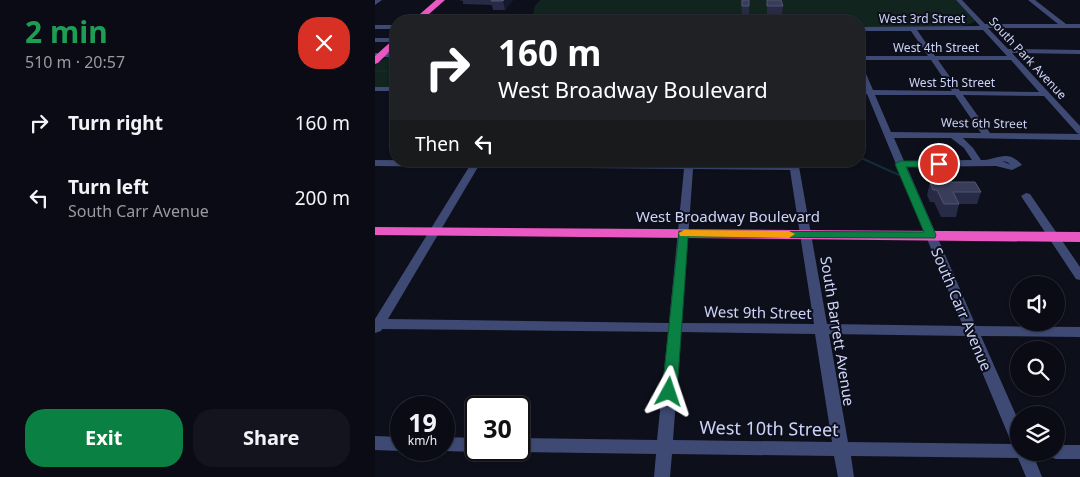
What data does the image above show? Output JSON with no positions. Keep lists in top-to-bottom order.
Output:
{
  "streets": {
    "highway": ["West Broadway Boulevard"],
    "street": [
      "West 3rd Street",
      "West 4th Street",
      "South Park Avenue",
      "West 5th Street",
      "West 6th Street",
      "South Carr Avenue",
      "West 9th Street",
      "South Barrett Avenue",
      "West 10th Street"
    ]
  },
  "crossings": [
    ["West 3rd Street", "South Park Avenue"],
    ["West 4th Street", "South Park Avenue"],
    ["South Park Avenue", "West 5th Street"],
    ["West 6th Street", "South Carr Avenue"],
    ["West Broadway Boulevard", "South Carr Avenue"],
    ["West Broadway Boulevard", "South Barrett Avenue"],
    ["South Carr Avenue", "West 9th Street"],
    ["West 9th Street", "South Barrett Avenue"],
    ["South Barrett Avenue", "West 10th Street"]
  ],
  "page": {
    "heading": ["2 min", "510 m · 20:57"],
    "turn": ["160 m", "West Broadway Boulevard"],
    "list": [
      {
        "name": "Turn right",
        "value": "160 m"
      },
      {
        "name": "Turn left",
        "note": "South Carr Avenue",
        "value": "200 m"
      }
    ],
    "then": "Then",
    "speed": "19 km/h",
    "limit": "30",
    "buttons": ["Exit", "Share"]
  }
}
